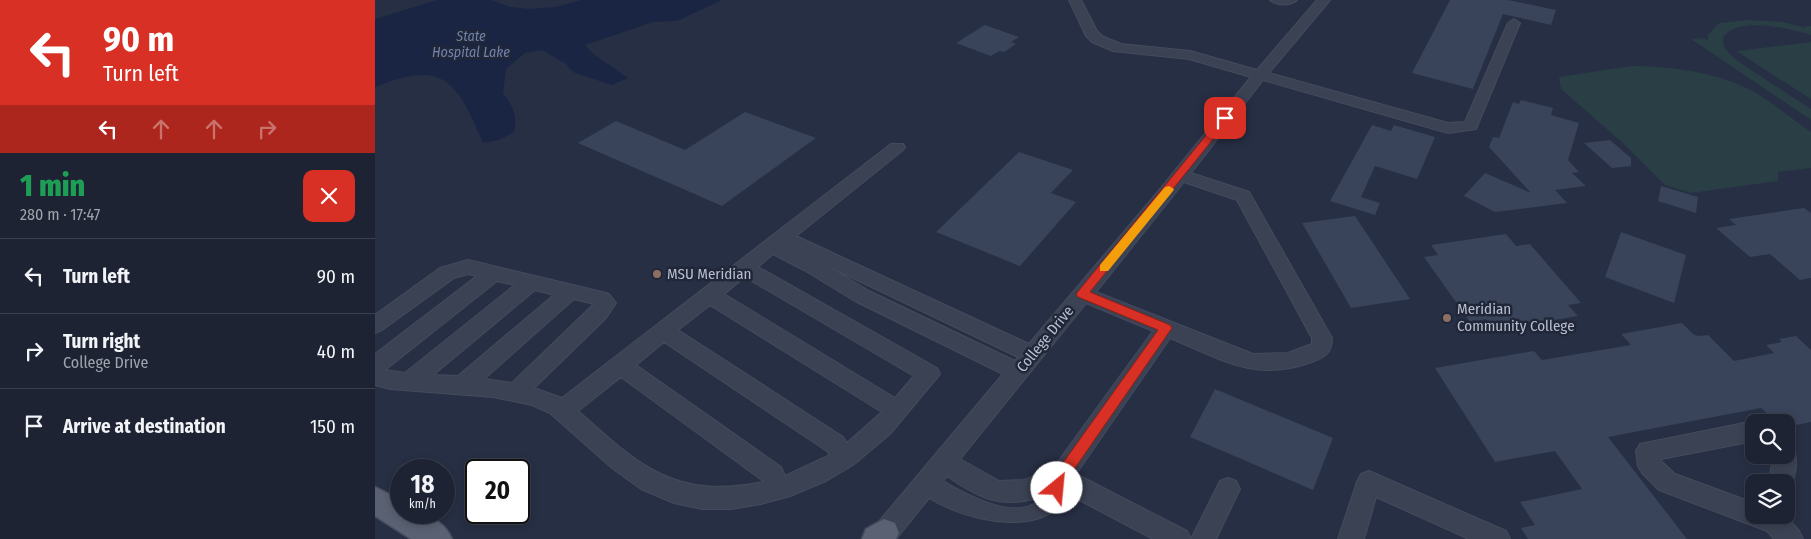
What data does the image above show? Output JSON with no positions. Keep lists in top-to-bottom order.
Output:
{
  "streets": {
    "street": ["College Drive"]
  },
  "water": ["State Hospital Lake"],
  "places": ["MSU Meridian", "Meridian Community College"],
  "page": {
    "turn": ["90 m", "Turn left"],
    "heading": ["1 min", "280 m · 17:47"],
    "list": [
      {
        "name": "Turn left",
        "value": "90 m"
      },
      {
        "name": "Turn right",
        "note": "College Drive",
        "value": "40 m"
      },
      {
        "name": "Arrive at destination",
        "value": "150 m"
      }
    ],
    "speed": "18 km/h",
    "limit": "20"
  }
}
